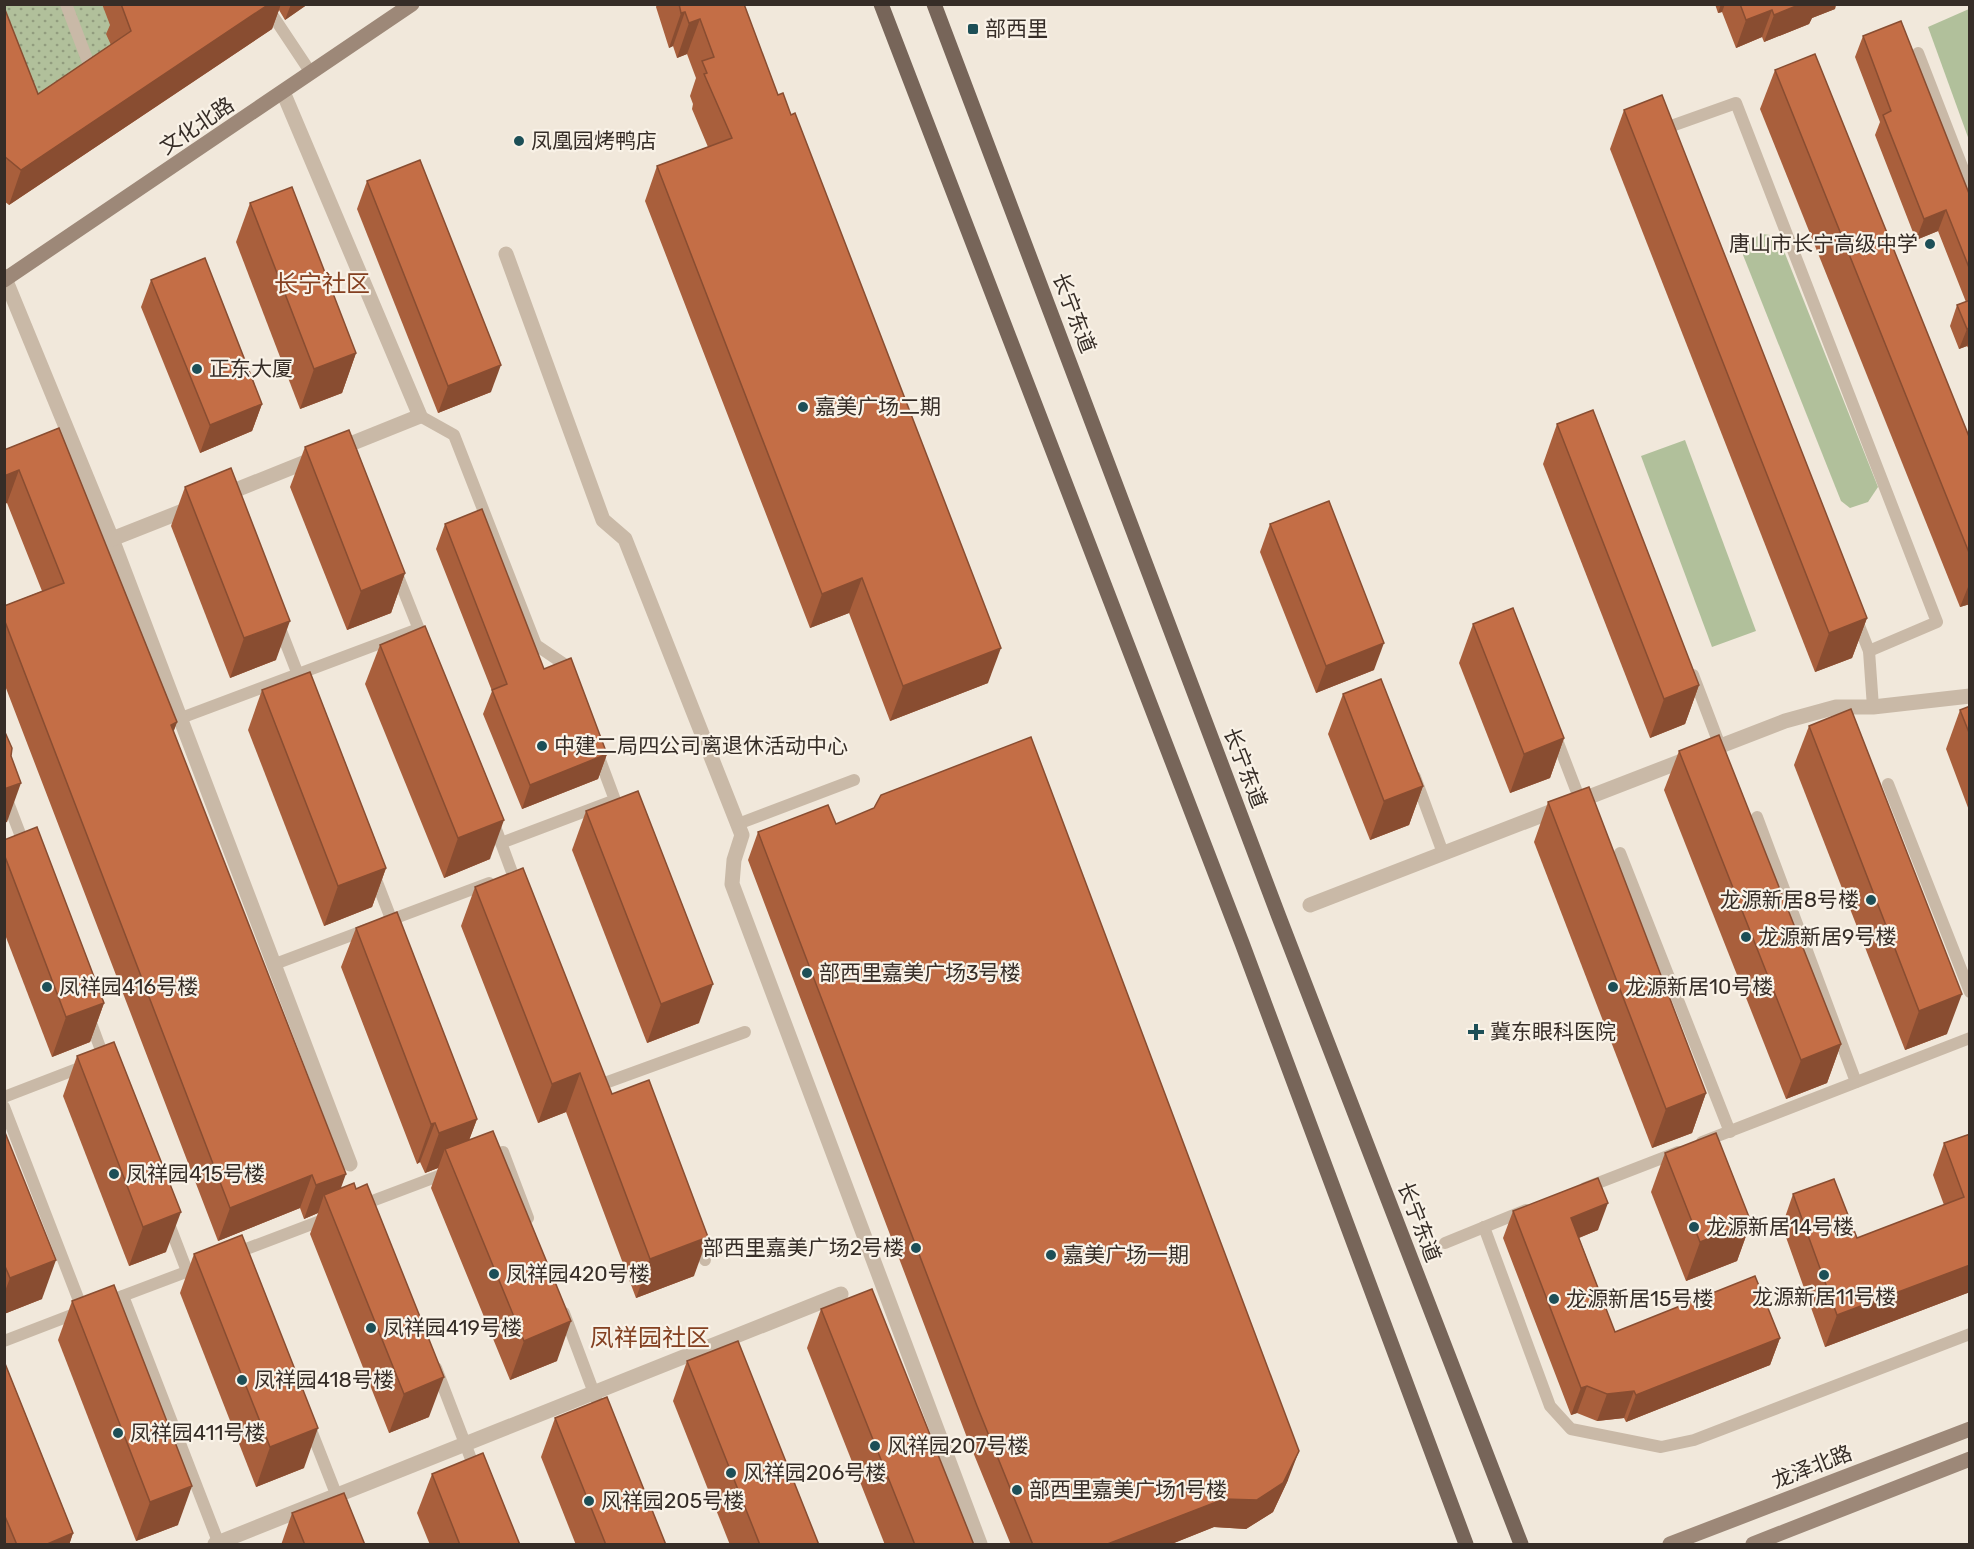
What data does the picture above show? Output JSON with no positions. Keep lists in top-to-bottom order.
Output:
{
  "streets": {
    "main road": ["文化北路", "长宁东道", "龙泽北路"]
  },
  "districts": ["长宁社区", "凤祥园社区"],
  "places": {
    "transit": ["部西里"],
    "other": [
      "凤凰园烤鸭店",
      "唐山市长宁高级中学",
      "正东大厦",
      "嘉美广场二期",
      "中建二局四公司离退休活动中心",
      "龙源新居8号楼",
      "龙源新居9号楼",
      "部西里嘉美广场3号楼",
      "凤祥园416号楼",
      "龙源新居10号楼",
      "凤祥园415号楼",
      "龙源新居14号楼",
      "部西里嘉美广场2号楼",
      "嘉美广场一期",
      "凤祥园420号楼",
      "龙源新居11号楼",
      "龙源新居15号楼",
      "凤祥园419号楼",
      "凤祥园418号楼",
      "凤祥园411号楼",
      "风祥园207号楼",
      "风祥园206号楼",
      "部西里嘉美广场1号楼",
      "风祥园205号楼"
    ],
    "health": ["冀东眼科医院"]
  }
}
